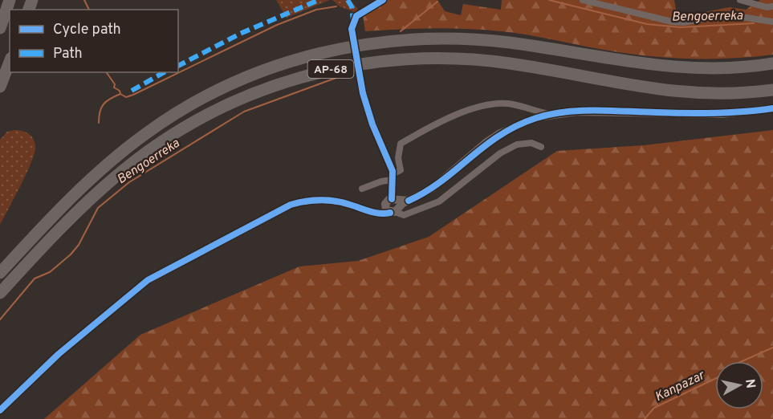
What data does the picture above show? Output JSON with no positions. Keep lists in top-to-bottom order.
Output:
{
  "streets": {
    "highway": ["AP-68"]
  },
  "water": ["Bengoerreka", "Kanpazar"],
  "legend": ["Cycle path", "Path"],
  "north": "right"
}
